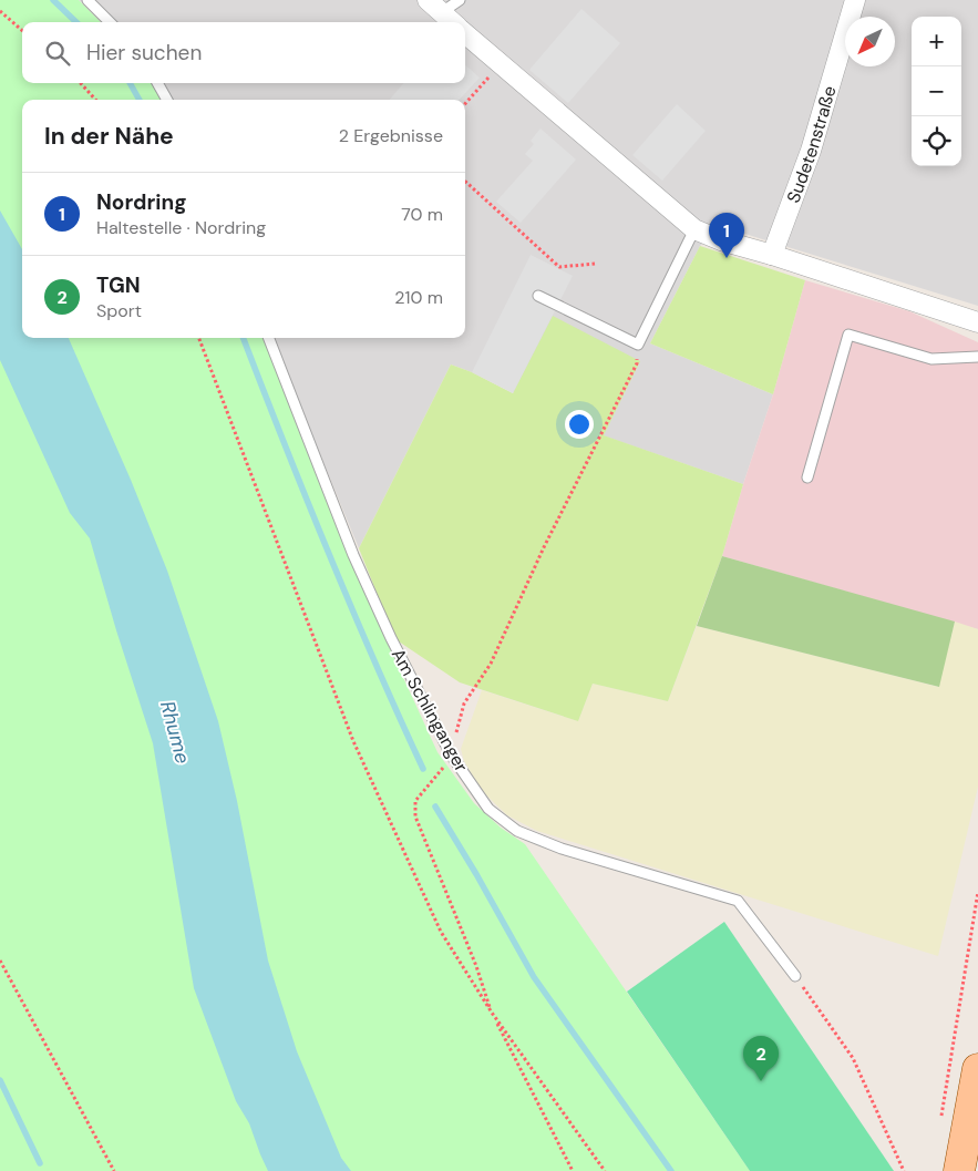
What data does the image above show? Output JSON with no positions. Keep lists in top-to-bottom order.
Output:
{
  "streets": {
    "street": ["Sudetenstraße"],
    "lane": ["Am Schlinganger"]
  },
  "water": ["Rhume"],
  "north": "bottom left",
  "page": {
    "map_buttons": ["+", "−"],
    "search": "Hier suchen",
    "heading": ["In der Nähe", "2 Ergebnisse"],
    "list": [
      {
        "mark": "1",
        "name": "Nordring",
        "note": "Haltestelle · Nordring",
        "value": "70 m"
      },
      {
        "mark": "2",
        "name": "TGN",
        "note": "Sport",
        "value": "210 m"
      }
    ],
    "pins": ["1", "2"]
  }
}
